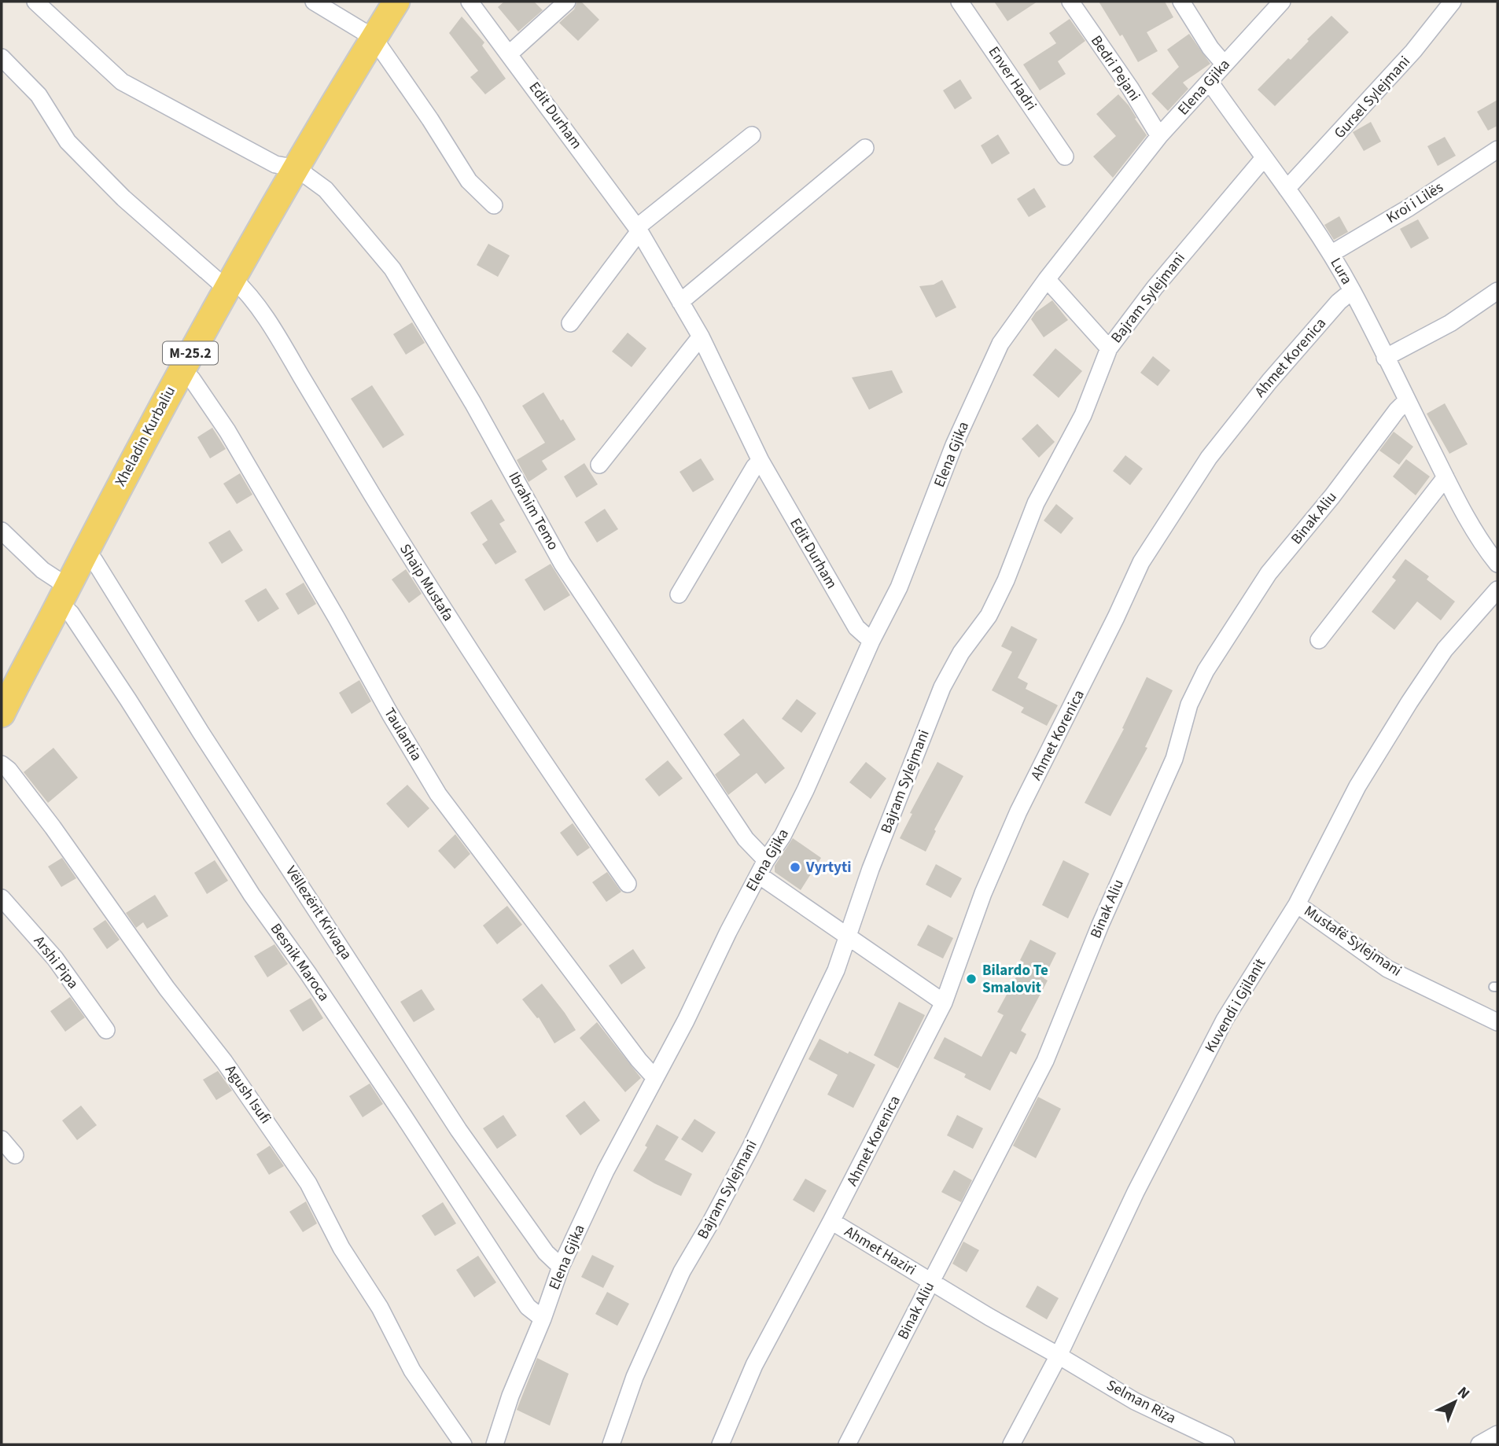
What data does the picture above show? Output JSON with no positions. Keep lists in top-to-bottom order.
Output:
{
  "streets": {
    "main road": ["M-25.2", "Xheladin Kurbaliu"],
    "street": [
      "Bedri Pejani",
      "Enver Hadri",
      "Elena Gjika",
      "Gursel Sylejmani",
      "Edit Durham",
      "Kroi i Lilës",
      "Lura",
      "Bajram Sylejmani",
      "Ahmet Korenica",
      "Ibrahim Temo",
      "Binak Aliu",
      "Shaip Mustafa",
      "Taulantia",
      "Vëllezërit Krivaqa",
      "Mustafë Sylejmani",
      "Arshi Pipa",
      "Besnik Maroca",
      "Kuvendi i Gjilanit",
      "Agush Isufi",
      "Ahmet Haziri",
      "Selman Riza"
    ]
  },
  "crossings": [
    ["Bedri Pejani", "Elena Gjika"],
    ["Elena Gjika", "Edit Durham"],
    ["Elena Gjika", "Lura"],
    ["Elena Gjika", "Ibrahim Temo"],
    ["Elena Gjika", "Taulantia"],
    ["Elena Gjika", "Vëllezërit Krivaqa"],
    ["Elena Gjika", "Besnik Maroca"],
    ["Gursel Sylejmani", "Lura"],
    ["Kroi i Lilës", "Lura"],
    ["Lura", "Bajram Sylejmani"],
    ["Lura", "Ahmet Korenica"],
    ["Lura", "Binak Aliu"],
    ["Bajram Sylejmani", "Ibrahim Temo"],
    ["Ahmet Korenica", "Ibrahim Temo"],
    ["Ahmet Korenica", "Ahmet Haziri"],
    ["Xheladin Kurbaliu", "Ibrahim Temo"],
    ["Xheladin Kurbaliu", "Shaip Mustafa"],
    ["Xheladin Kurbaliu", "Taulantia"],
    ["Xheladin Kurbaliu", "Vëllezërit Krivaqa"],
    ["Xheladin Kurbaliu", "Besnik Maroca"],
    ["Binak Aliu", "Ahmet Haziri"],
    ["Mustafë Sylejmani", "Kuvendi i Gjilanit"],
    ["Kuvendi i Gjilanit", "Ahmet Haziri"],
    ["Kuvendi i Gjilanit", "Selman Riza"],
    ["Ahmet Haziri", "Selman Riza"]
  ],
  "places": ["Vyrtyti", "Bilardo Te Smalovit"],
  "north": "top right"
}
